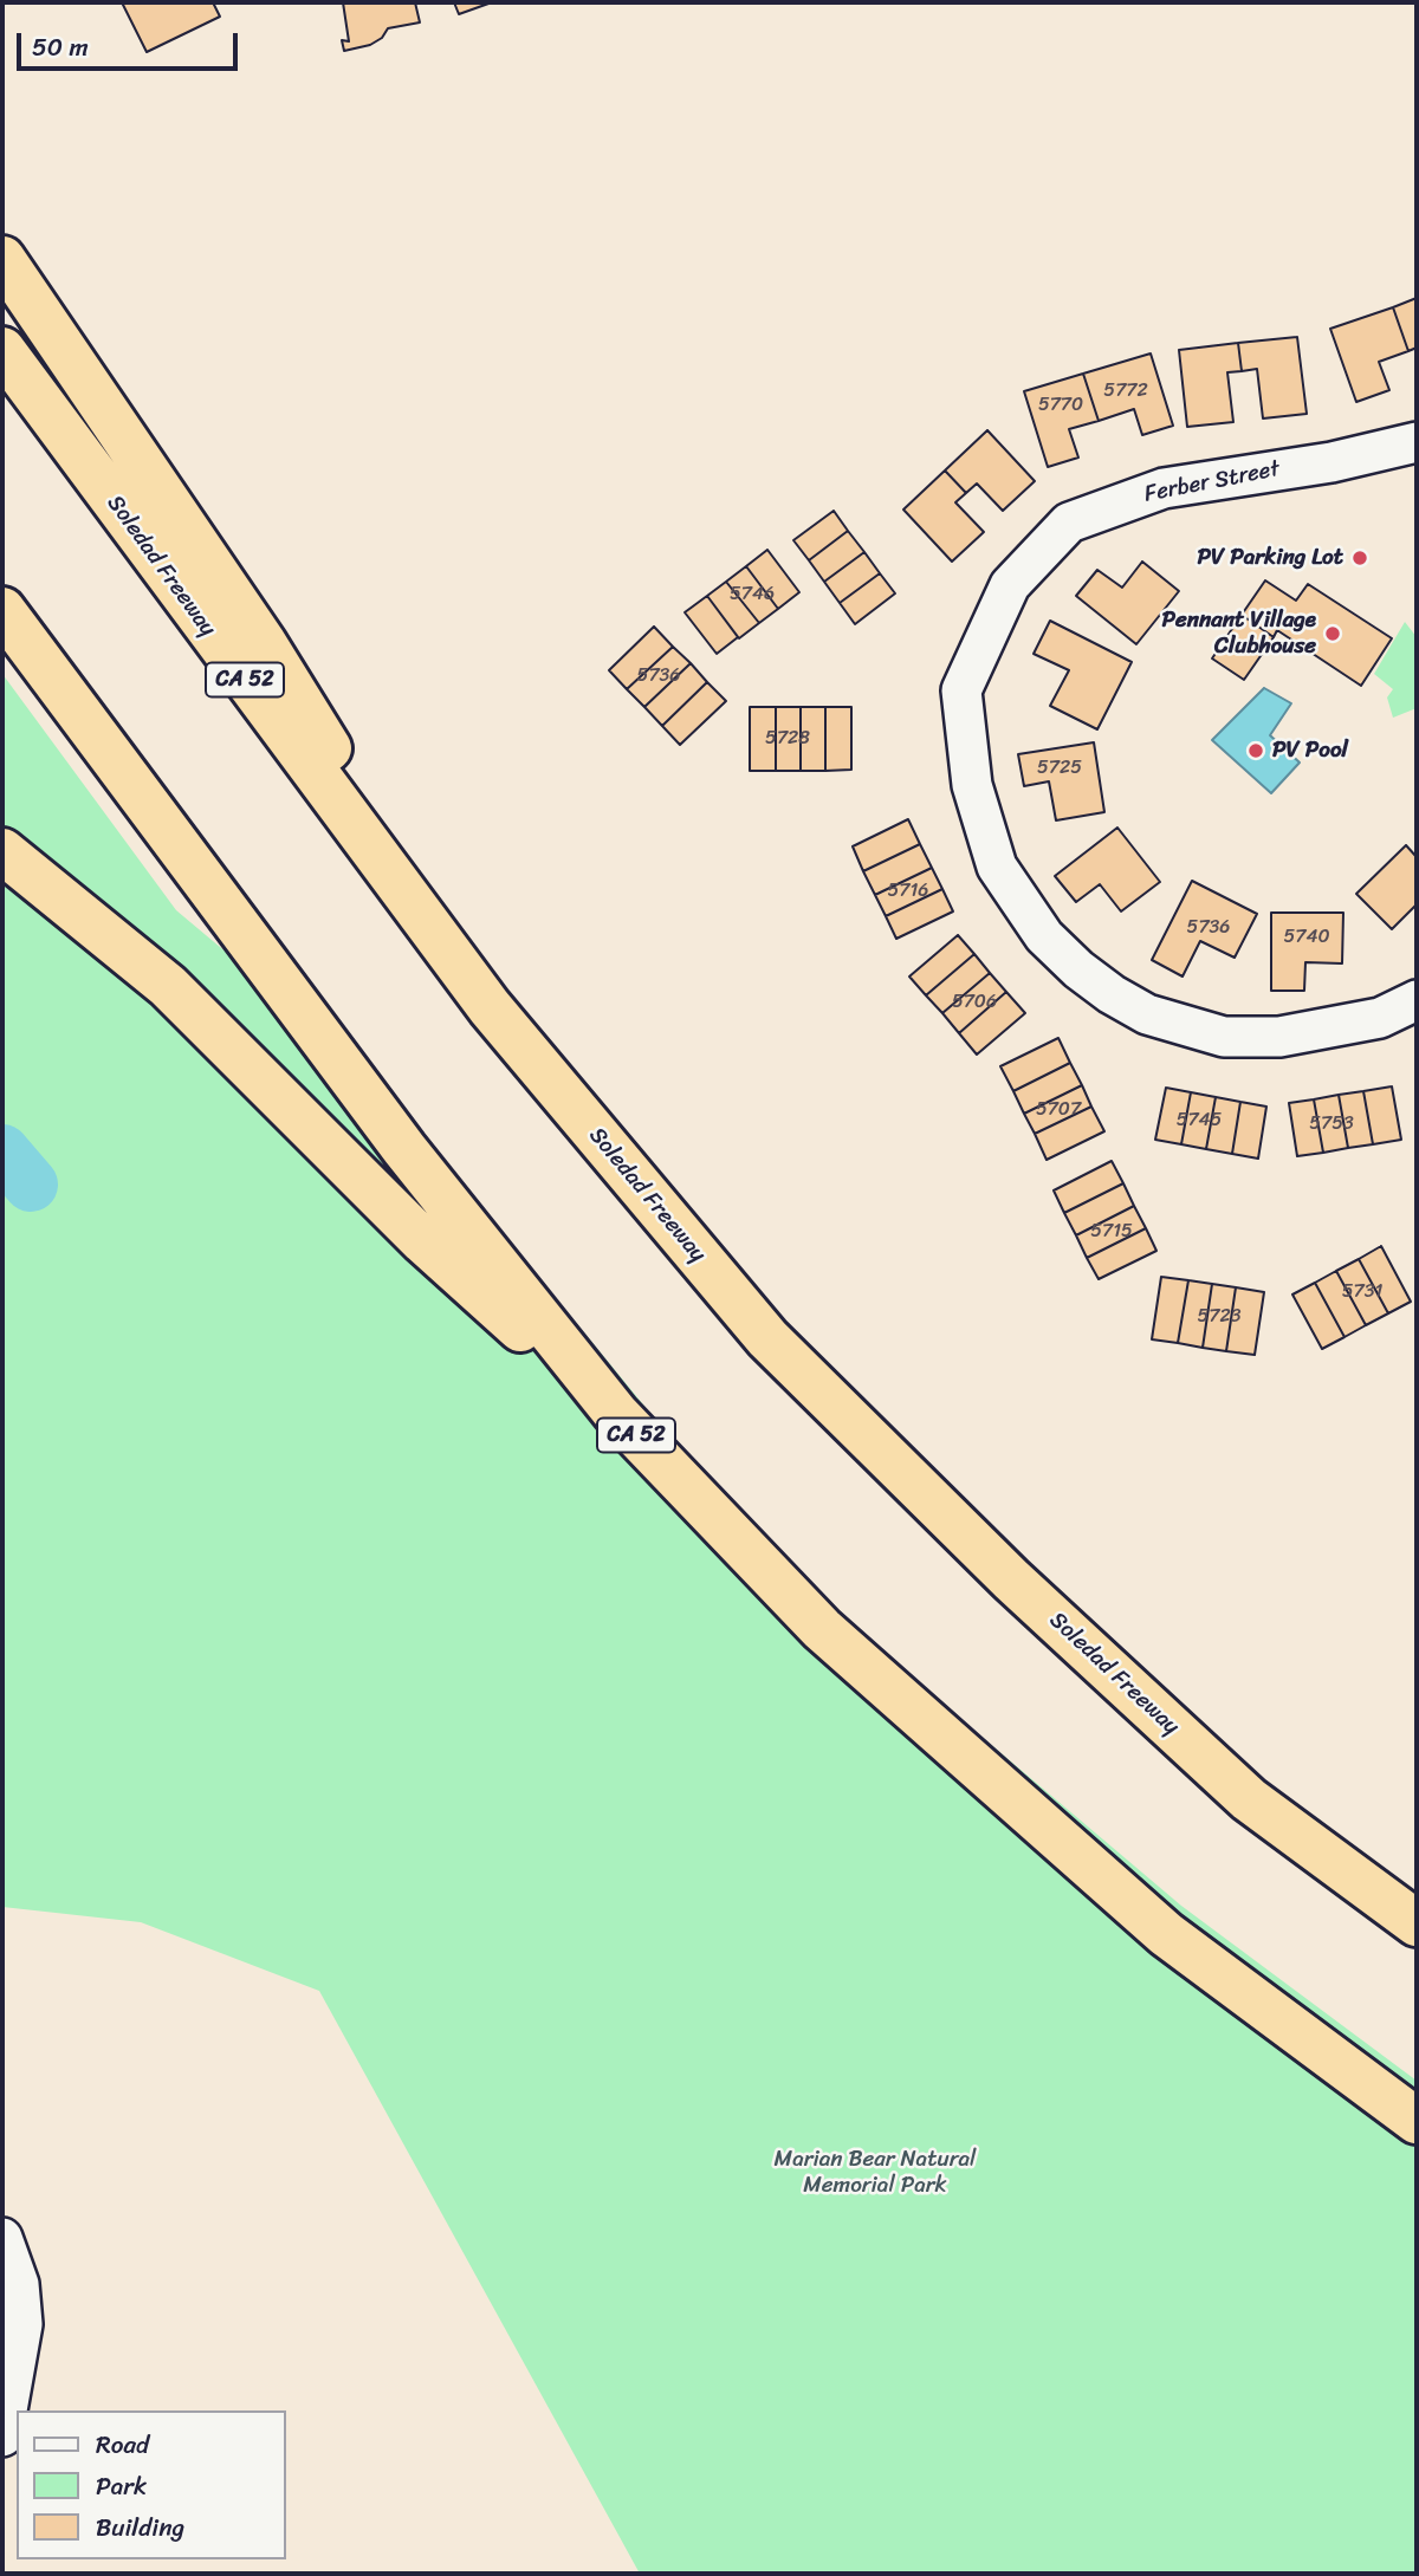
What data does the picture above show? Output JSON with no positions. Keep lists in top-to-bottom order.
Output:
{
  "streets": {
    "highway": ["Soledad Freeway", "CA 52"],
    "street": ["Ferber Street"]
  },
  "parks": ["Marian Bear Natural Memorial Park"],
  "places": ["PV Parking Lot", "Pennant Village Clubhouse", "PV Pool"],
  "house_numbers": [
    "5772",
    "5770",
    "5746",
    "5736",
    "5728",
    "5725",
    "5716",
    "5736",
    "5740",
    "5706",
    "5707",
    "5745",
    "5753",
    "5715",
    "5731",
    "5723"
  ],
  "legend": ["Road", "Park", "Building"],
  "scale_bar": "50 m"
}
